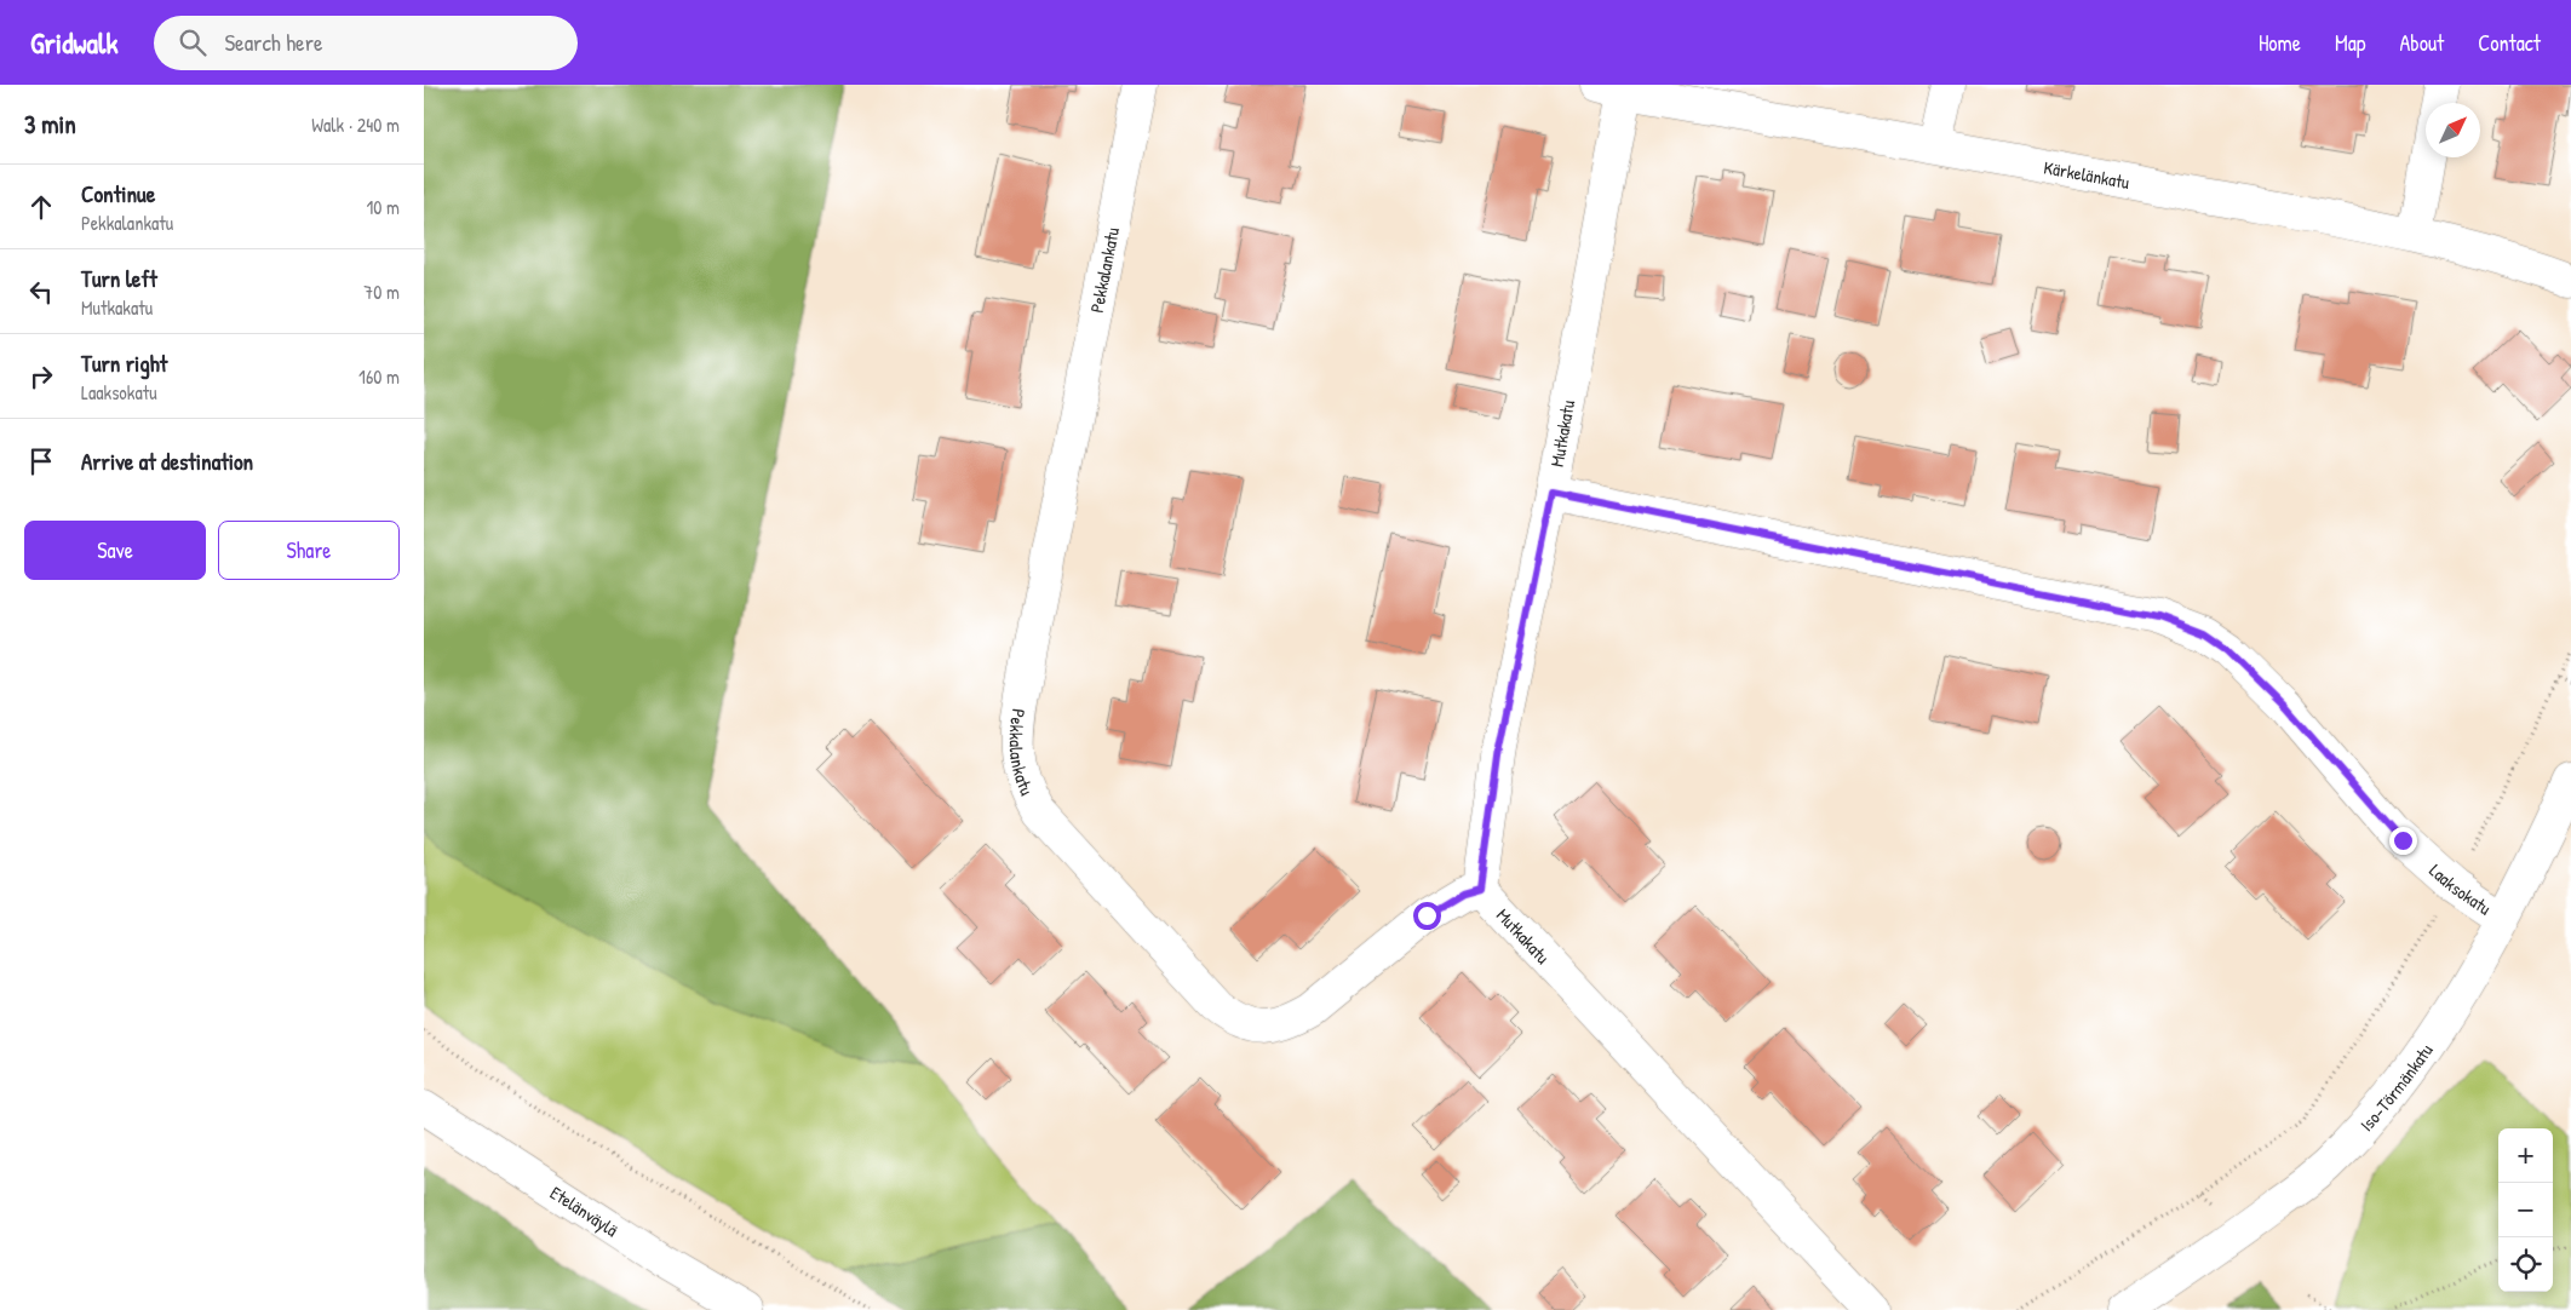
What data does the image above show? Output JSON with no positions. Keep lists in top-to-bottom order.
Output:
{
  "streets": {
    "street": [
      "Kärkelänkatu",
      "Pekkalankatu",
      "Mutkakatu",
      "Laaksokatu",
      "Iso-Törmänkatu",
      "Etelänväylä"
    ]
  },
  "crossings": [
    ["Kärkelänkatu", "Mutkakatu"],
    ["Pekkalankatu", "Mutkakatu"],
    ["Mutkakatu", "Laaksokatu"],
    ["Laaksokatu", "Iso-Törmänkatu"]
  ],
  "north": "top right",
  "page": {
    "header": "Gridwalk",
    "search": "Search here",
    "nav": [
      "Home",
      "Map",
      "About",
      "Contact"
    ],
    "heading": ["3 min", "Walk · 240 m"],
    "list": [
      ["Continue", "Pekkalankatu", "10 m"],
      ["Turn left", "Mutkakatu", "70 m"],
      ["Turn right", "Laaksokatu", "160 m"],
      "Arrive at destination"
    ],
    "buttons": ["Save", "Share"],
    "map_buttons": ["+", "−"]
  }
}
